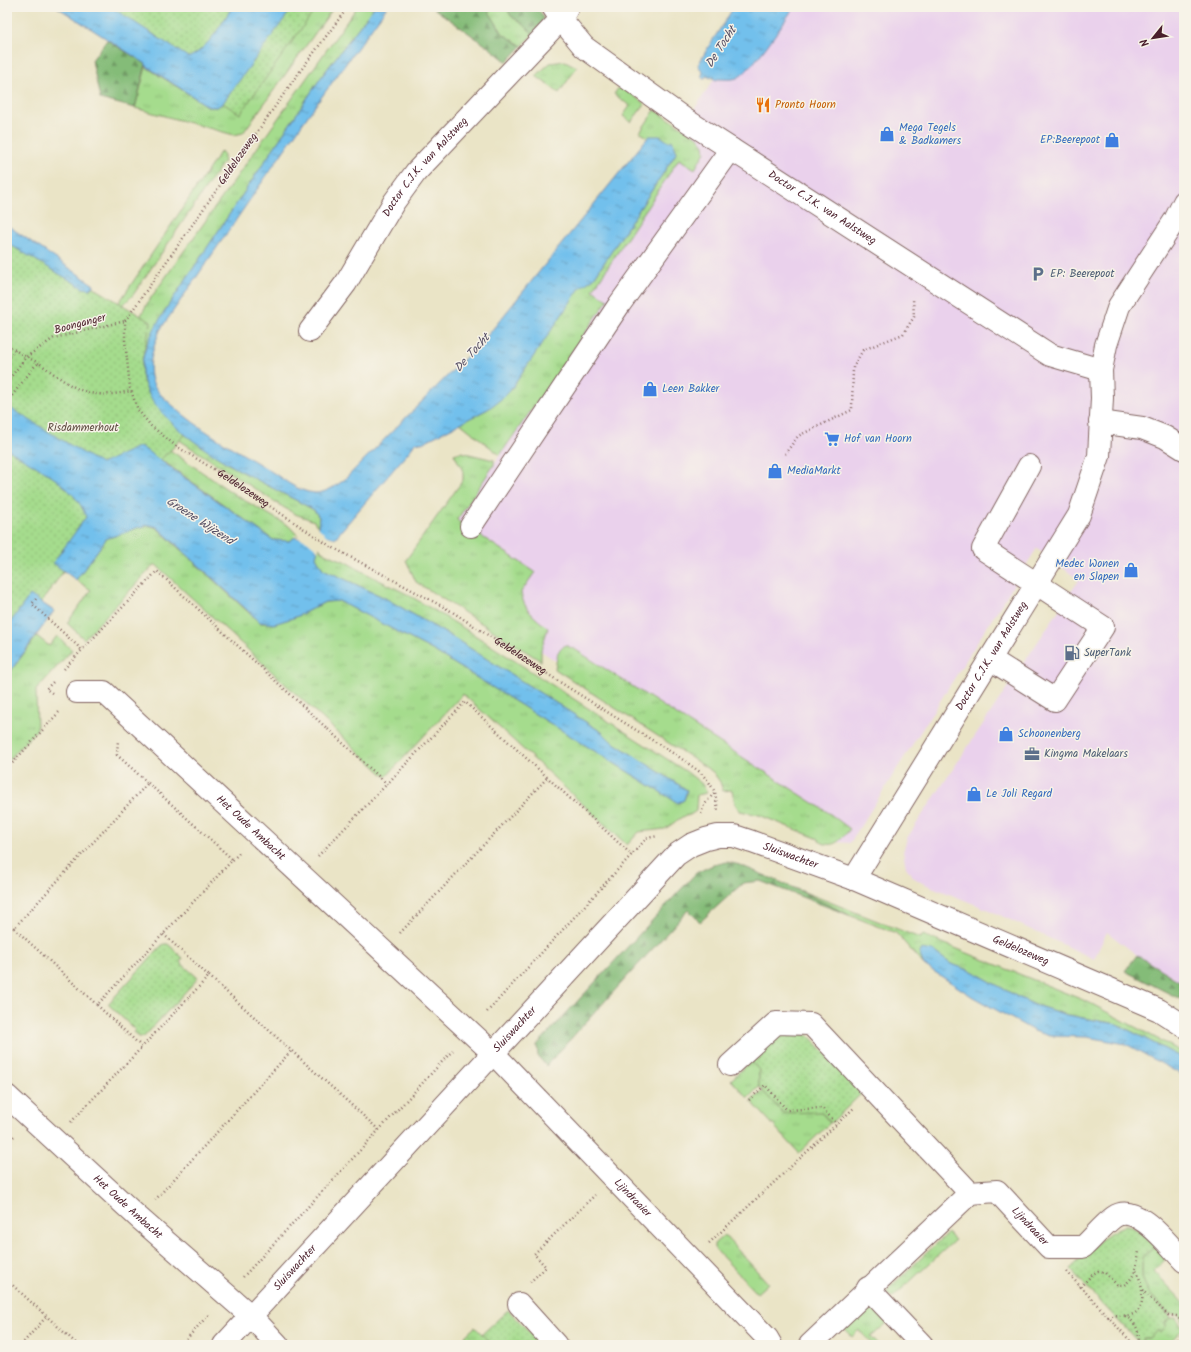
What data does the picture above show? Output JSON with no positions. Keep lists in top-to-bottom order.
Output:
{
  "streets": {
    "street": [
      "Geldelozeweg",
      "Doctor C.J.K. van Aalstweg",
      "Het Oude Ambacht",
      "Sluiswachter",
      "Lijndraaier"
    ],
    "path": ["Boonganger"]
  },
  "crossings": [
    ["Geldelozeweg", "Doctor C.J.K. van Aalstweg"],
    ["Geldelozeweg", "Boonganger"],
    ["Geldelozeweg", "Sluiswachter"],
    ["Doctor C.J.K. van Aalstweg", "Sluiswachter"],
    ["Het Oude Ambacht", "Sluiswachter"],
    ["Het Oude Ambacht", "Lijndraaier"],
    ["Sluiswachter", "Lijndraaier"]
  ],
  "water": ["De Tocht", "Groene Wijzend"],
  "parks": ["Risdammerhout"],
  "places": {
    "restaurant": ["Pronto Hoorn"],
    "shop": [
      "Mega Tegels & Badkamers",
      "EP:Beerepoot",
      "Leen Bakker",
      "MediaMarkt",
      "Medec Wonen en Slapen",
      "Schoonenberg",
      "Le Joli Regard"
    ],
    "parking": ["EP: Beerepoot"],
    "supermarket": ["Hof van Hoorn"],
    "fuel station": ["SuperTank"],
    "office": ["Kingma Makelaars"]
  },
  "north": "bottom left"
}
